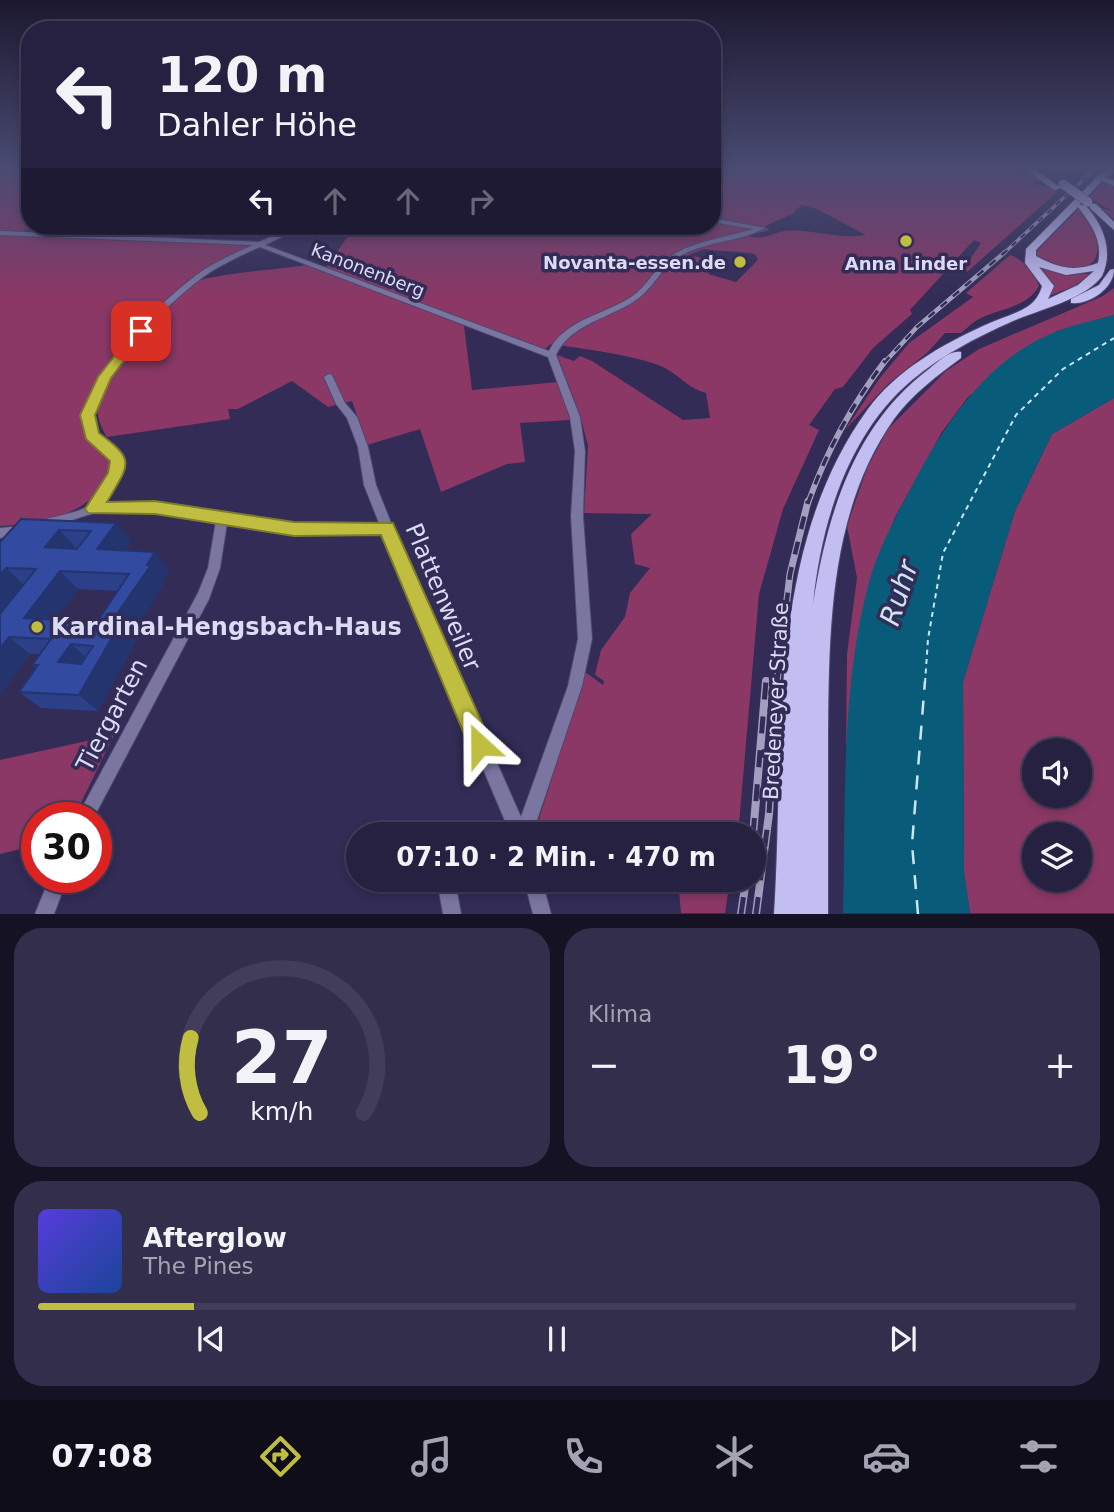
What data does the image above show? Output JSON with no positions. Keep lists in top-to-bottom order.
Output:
{
  "streets": {
    "main road": ["Bredeneyer Straße"],
    "street": ["Kanonenberg", "Plattenweiler", "Tiergarten"]
  },
  "water": ["Ruhr"],
  "places": ["Anna Linder", "Novanta-essen.de", "Kardinal-Hengsbach-Haus"],
  "page": {
    "turn": ["120 m", "Dahler Höhe"],
    "limit": "30",
    "trip": "07:10 · 2 Min. · 470 m",
    "tile": "Klima",
    "heat": ["−", "19°", "+"],
    "song": ["Afterglow", "The Pines"],
    "tabs": "07:08",
    "gauge": ["27", "km/h"]
  }
}
